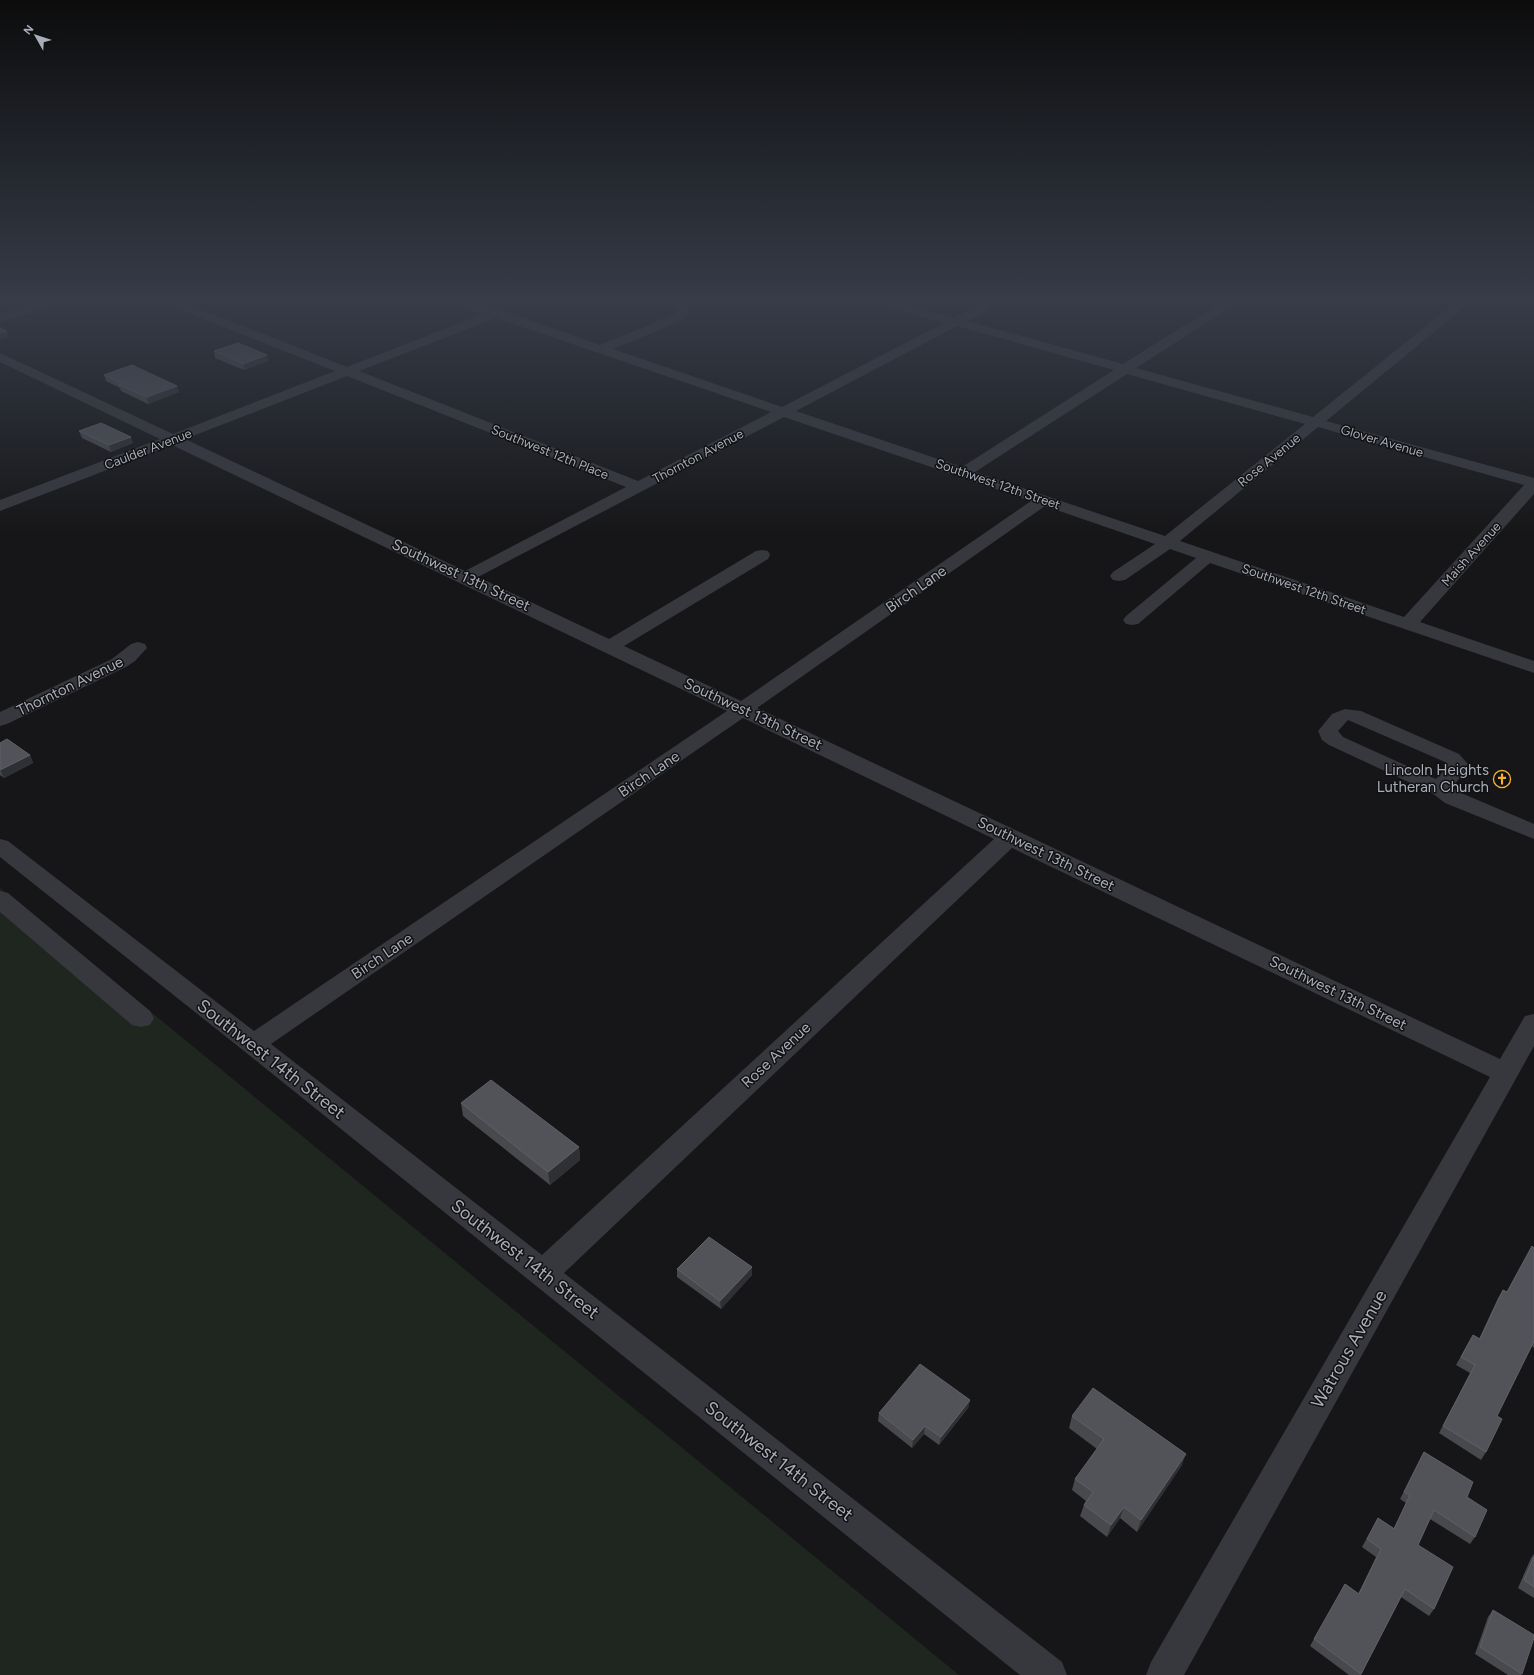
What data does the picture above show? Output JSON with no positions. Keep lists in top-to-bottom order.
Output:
{
  "streets": {
    "street": [
      "Glover Avenue",
      "Caulder Avenue",
      "Southwest 12th Place",
      "Thornton Avenue",
      "Rose Avenue",
      "Southwest 12th Street",
      "Maish Avenue",
      "Southwest 13th Street",
      "Birch Lane",
      "Southwest 14th Street",
      "Watrous Avenue"
    ]
  },
  "crossings": [
    ["Glover Avenue", "Rose Avenue"],
    ["Glover Avenue", "Maish Avenue"],
    ["Caulder Avenue", "Southwest 13th Street"],
    ["Southwest 12th Place", "Thornton Avenue"],
    ["Thornton Avenue", "Southwest 12th Street"],
    ["Thornton Avenue", "Southwest 13th Street"],
    ["Rose Avenue", "Southwest 12th Street"],
    ["Rose Avenue", "Southwest 13th Street"],
    ["Rose Avenue", "Southwest 14th Street"],
    ["Southwest 12th Street", "Maish Avenue"],
    ["Southwest 12th Street", "Birch Lane"],
    ["Southwest 13th Street", "Birch Lane"],
    ["Southwest 13th Street", "Watrous Avenue"],
    ["Birch Lane", "Southwest 14th Street"]
  ],
  "places": {
    "church": ["Lincoln Heights Lutheran Church"]
  },
  "north": "top left"
}
